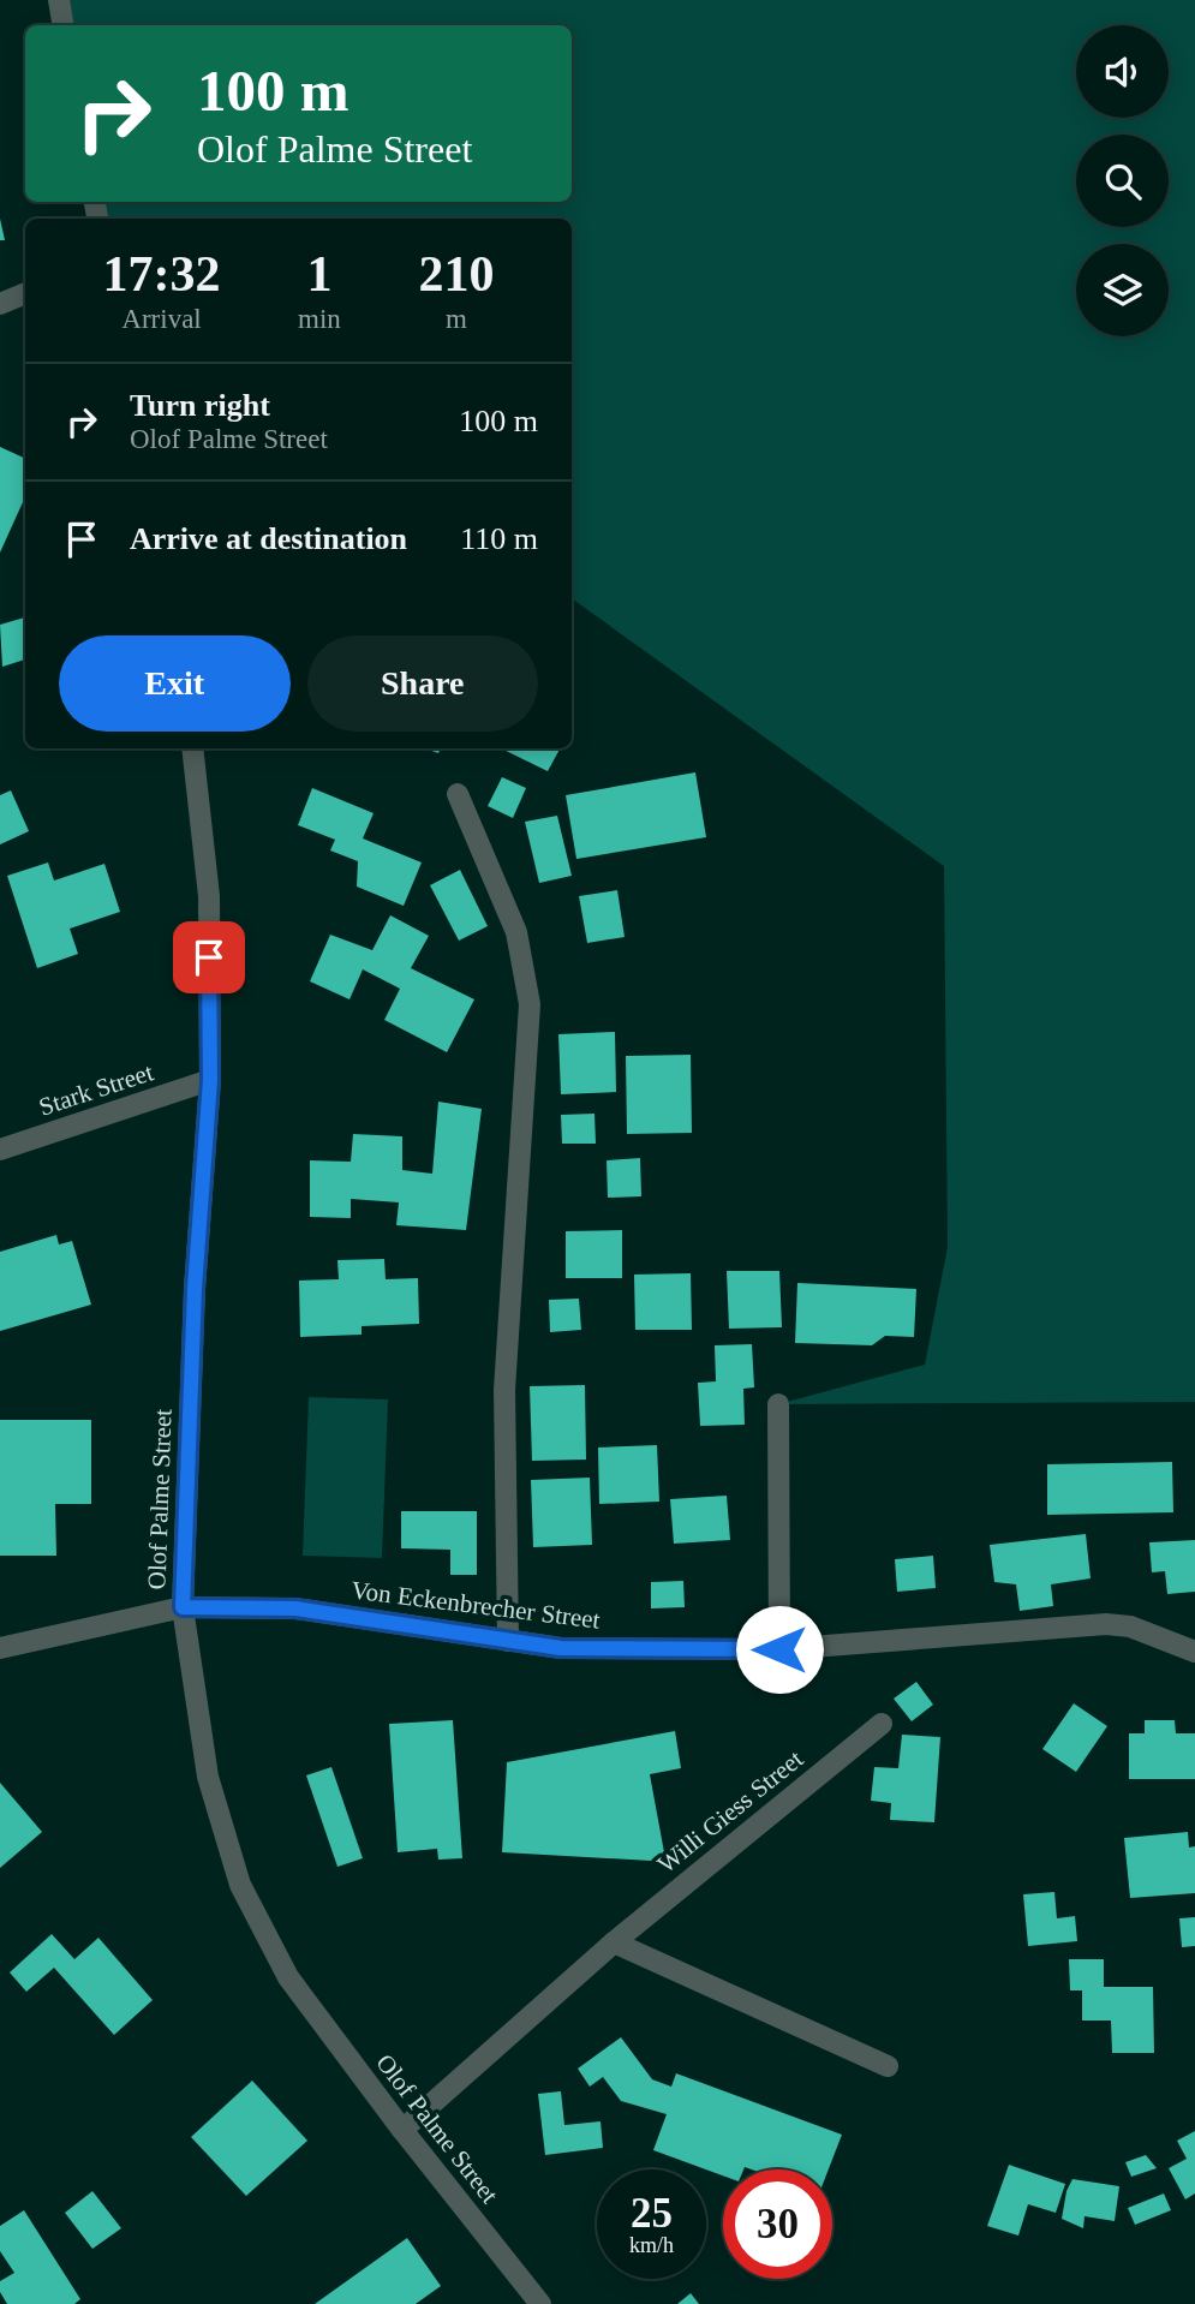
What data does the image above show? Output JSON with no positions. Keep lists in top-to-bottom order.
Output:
{
  "streets": {
    "street": [
      "Stark Street",
      "Olof Palme Street",
      "Von Eckenbrecher Street",
      "Willi Giess Street"
    ]
  },
  "crossings": [
    ["Stark Street", "Olof Palme Street"],
    ["Olof Palme Street", "Von Eckenbrecher Street"],
    ["Olof Palme Street", "Willi Giess Street"]
  ],
  "page": {
    "turn": ["100 m", "Olof Palme Street"],
    "eta": [
      "17:32",
      "Arrival",
      "1",
      "min",
      "210",
      "m"
    ],
    "list": [
      {
        "name": "Turn right",
        "note": "Olof Palme Street",
        "value": "100 m"
      },
      {
        "name": "Arrive at destination",
        "value": "110 m"
      }
    ],
    "buttons": ["Exit", "Share"],
    "speed": "25 km/h",
    "limit": "30"
  }
}
